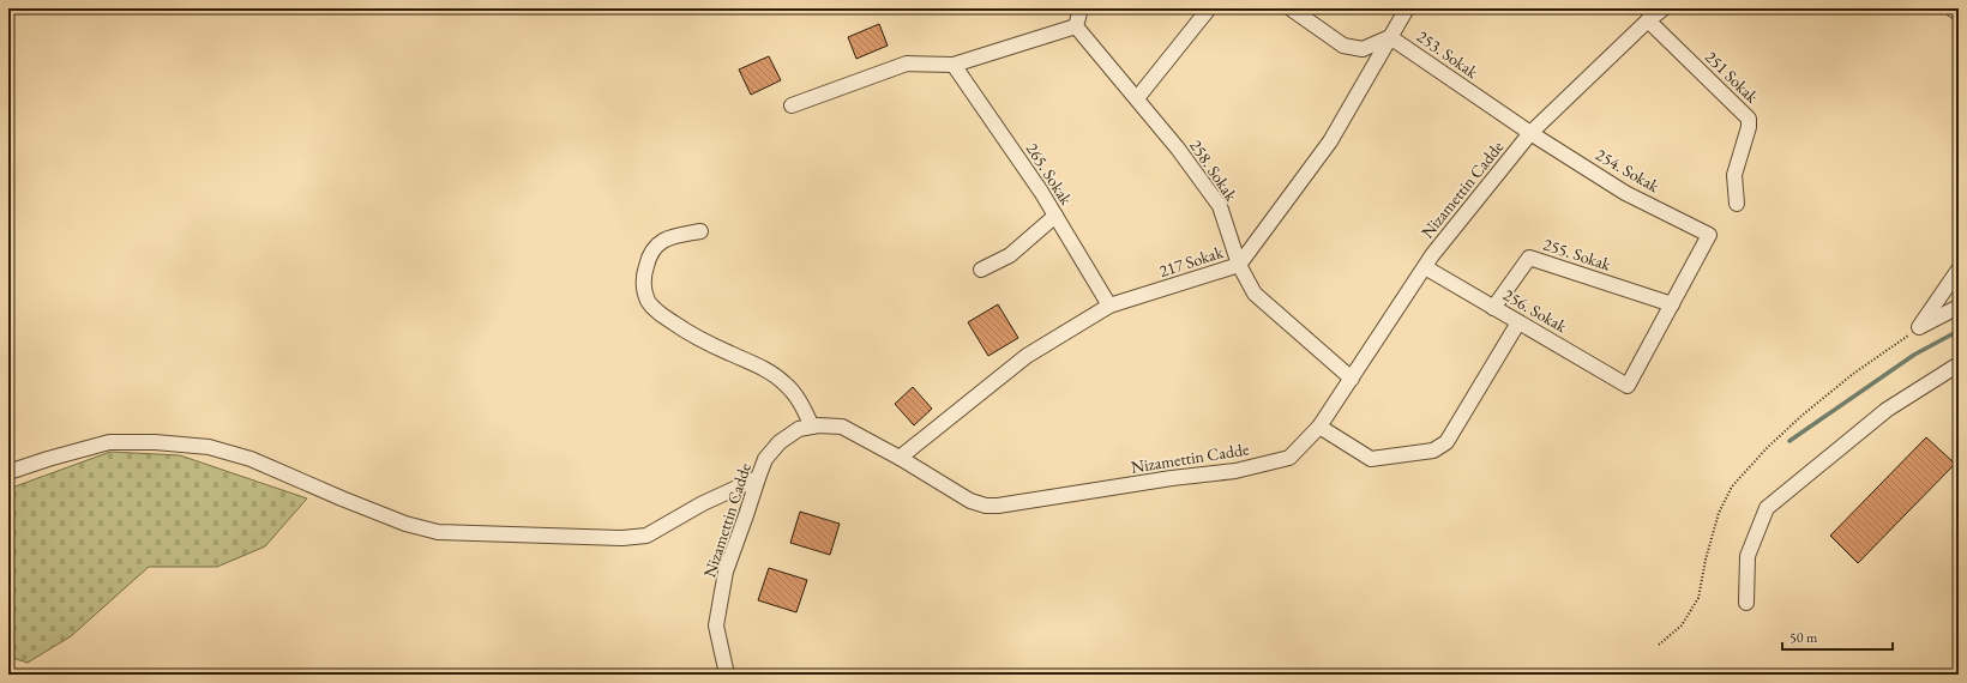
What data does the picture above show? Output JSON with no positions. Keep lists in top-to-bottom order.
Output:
{
  "streets": {
    "street": [
      "253. Sokak",
      "251 Sokak",
      "258. Sokak",
      "254. Sokak",
      "265. Sokak",
      "Nizamettin Cadde",
      "255. Sokak",
      "217 Sokak",
      "256. Sokak"
    ]
  },
  "crossings": [
    ["253. Sokak", "254. Sokak"],
    ["253. Sokak", "Nizamettin Cadde"],
    ["253. Sokak", "217 Sokak"],
    ["251 Sokak", "Nizamettin Cadde"],
    ["258. Sokak", "Nizamettin Cadde"],
    ["258. Sokak", "217 Sokak"],
    ["254. Sokak", "Nizamettin Cadde"],
    ["254. Sokak", "255. Sokak"],
    ["254. Sokak", "256. Sokak"],
    ["265. Sokak", "217 Sokak"],
    ["Nizamettin Cadde", "217 Sokak"],
    ["Nizamettin Cadde", "256. Sokak"],
    ["255. Sokak", "256. Sokak"]
  ],
  "scale_bar": "50 m"
}
